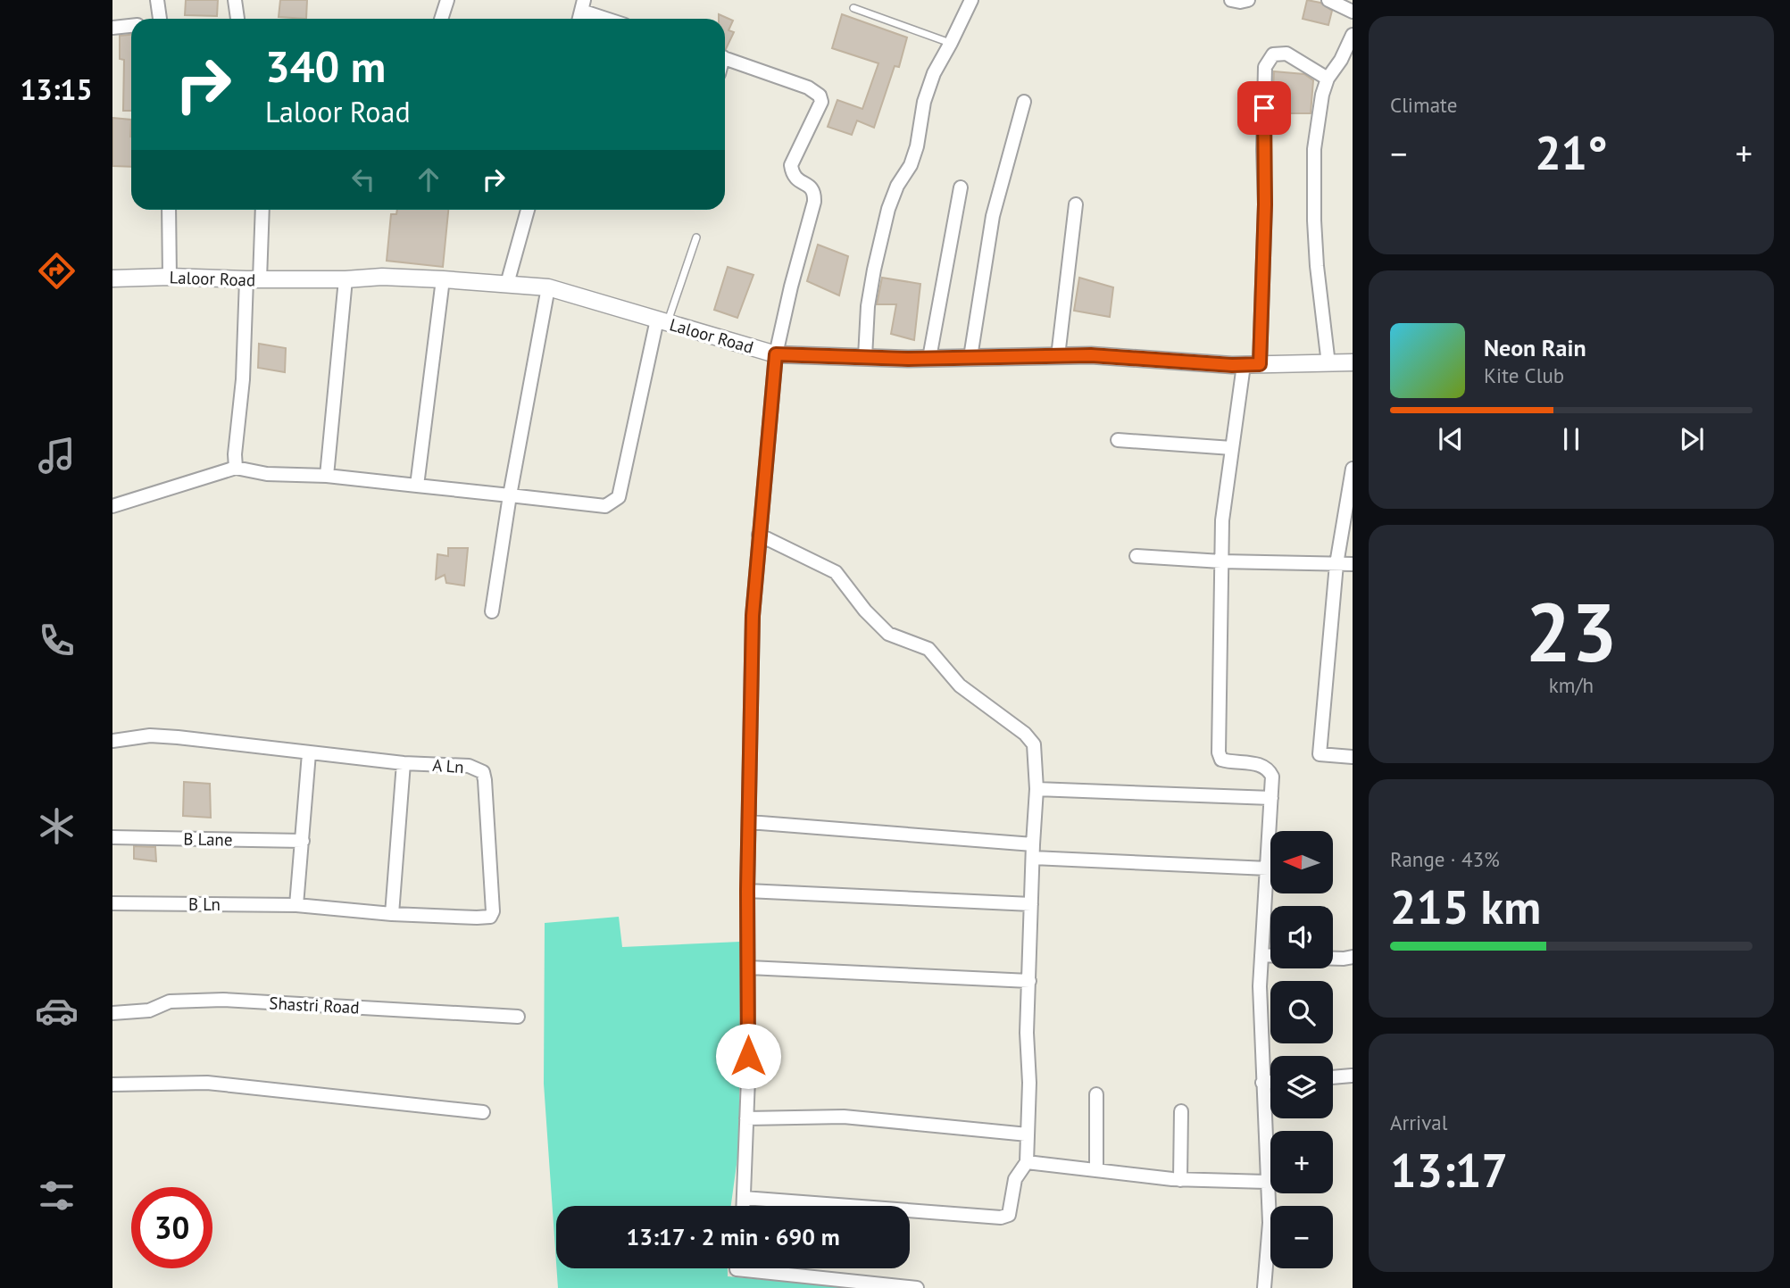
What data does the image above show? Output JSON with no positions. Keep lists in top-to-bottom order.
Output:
{
  "streets": {
    "street": [
      "Laloor Road",
      "A Ln",
      "B Lane",
      "B Ln",
      "Shastri Road"
    ]
  },
  "crossings": [
    ["A Ln", "B Ln"]
  ],
  "north": "left",
  "page": {
    "tabs": "13:15",
    "tile": [
      "Climate",
      ["23", "km/h"],
      ["Range · 43%", "215 km"],
      ["Arrival", "13:17"]
    ],
    "turn": ["340 m", "Laloor Road"],
    "heat": ["−", "21°", "+"],
    "song": ["Neon Rain", "Kite Club"],
    "map_buttons": ["+", "−"],
    "limit": "30",
    "trip": "13:17 · 2 min · 690 m"
  }
}
